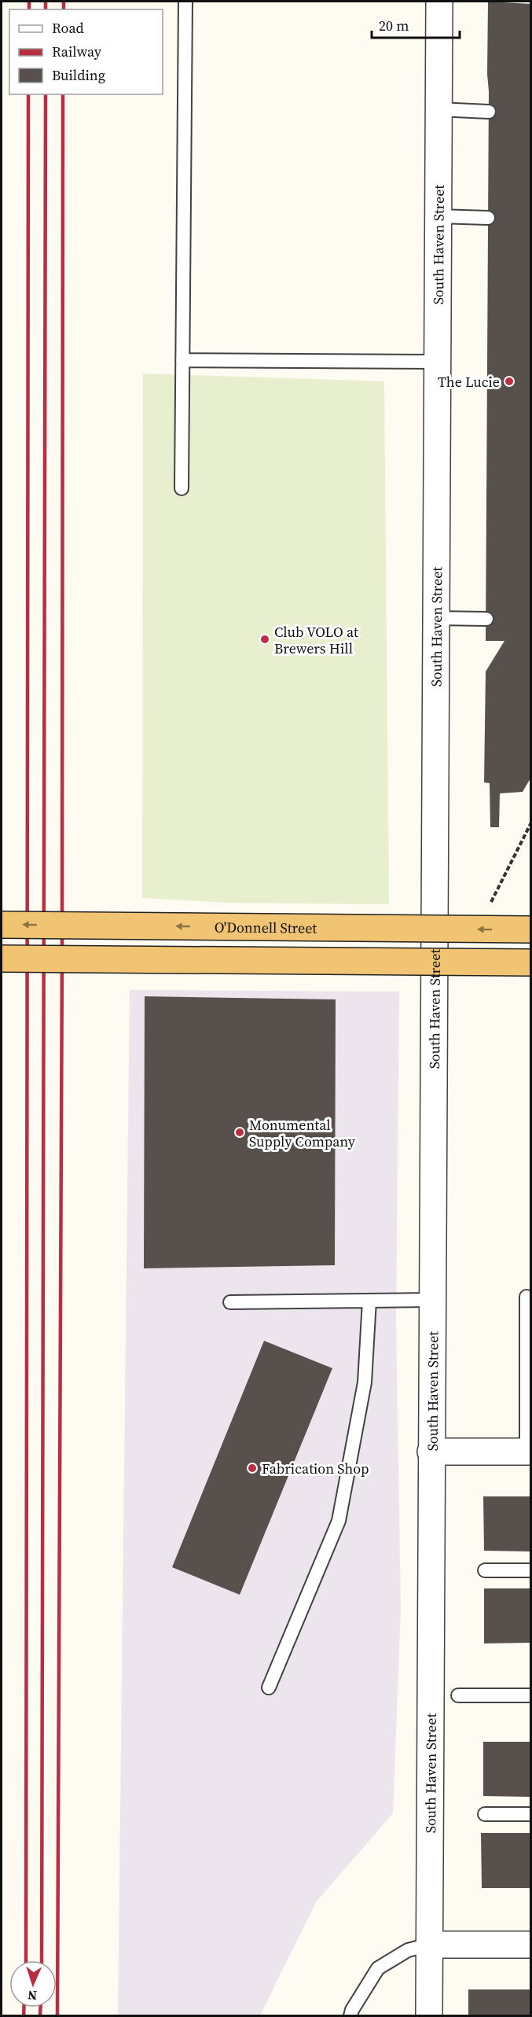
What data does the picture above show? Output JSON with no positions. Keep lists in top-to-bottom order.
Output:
{
  "streets": {
    "main road": ["O'Donnell Street"],
    "street": ["South Haven Street"]
  },
  "crossings": [
    ["South Haven Street", "O'Donnell Street"]
  ],
  "places": [
    "The Lucie",
    "Club VOLO at Brewers Hill",
    "Monumental Supply Company",
    "Fabrication Shop"
  ],
  "legend": ["Road", "Railway", "Building"],
  "scale_bar": "20 m",
  "north": "bottom"
}
